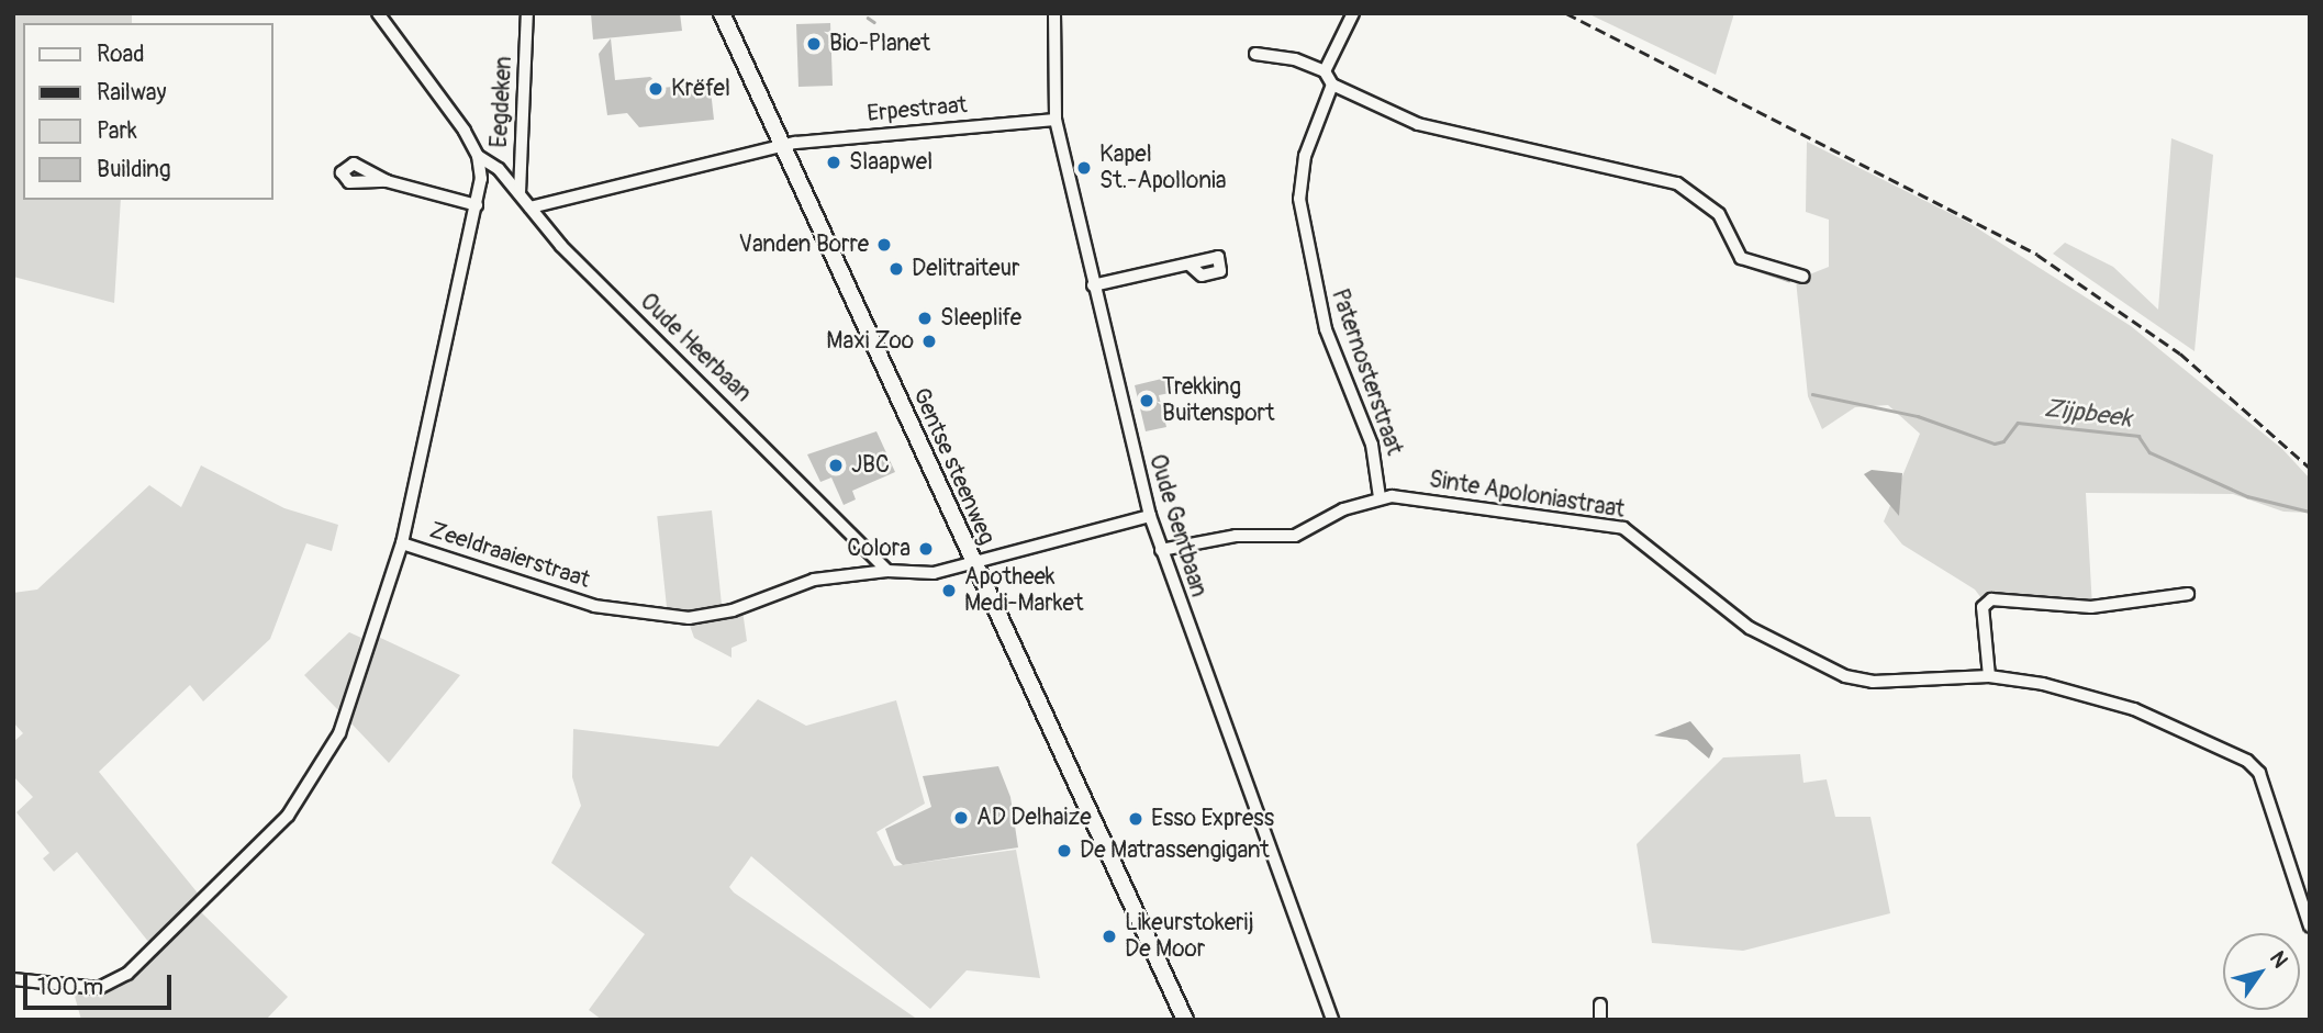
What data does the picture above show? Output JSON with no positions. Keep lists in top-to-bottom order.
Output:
{
  "streets": {
    "main road": ["Gentse steenweg"],
    "street": [
      "Eegdeken",
      "Erpestraat",
      "Oude Heerbaan",
      "Paternosterstraat",
      "Sinte Apoloniastraat",
      "Oude Gentbaan",
      "Zeeldraaierstraat"
    ]
  },
  "crossings": [
    ["Eegdeken", "Oude Heerbaan"],
    ["Erpestraat", "Oude Heerbaan"],
    ["Erpestraat", "Gentse steenweg"],
    ["Erpestraat", "Oude Gentbaan"],
    ["Oude Heerbaan", "Zeeldraaierstraat"],
    ["Paternosterstraat", "Sinte Apoloniastraat"],
    ["Gentse steenweg", "Zeeldraaierstraat"],
    ["Sinte Apoloniastraat", "Oude Gentbaan"]
  ],
  "water": ["Zijpbeek"],
  "places": [
    "Bio-Planet",
    "Krëfel",
    "Slaapwel",
    "Kapel St.-Apollonia",
    "Vanden Borre",
    "Delitraiteur",
    "Sleeplife",
    "Maxi Zoo",
    "Trekking Buitensport",
    "JBC",
    "Colora",
    "Apotheek Medi-Market",
    "AD Delhaize",
    "Esso Express",
    "De Matrassengigant",
    "Likeurstokerij De Moor"
  ],
  "legend": [
    "Road",
    "Railway",
    "Park",
    "Building"
  ],
  "scale_bar": "100 m",
  "north": "top right"
}
